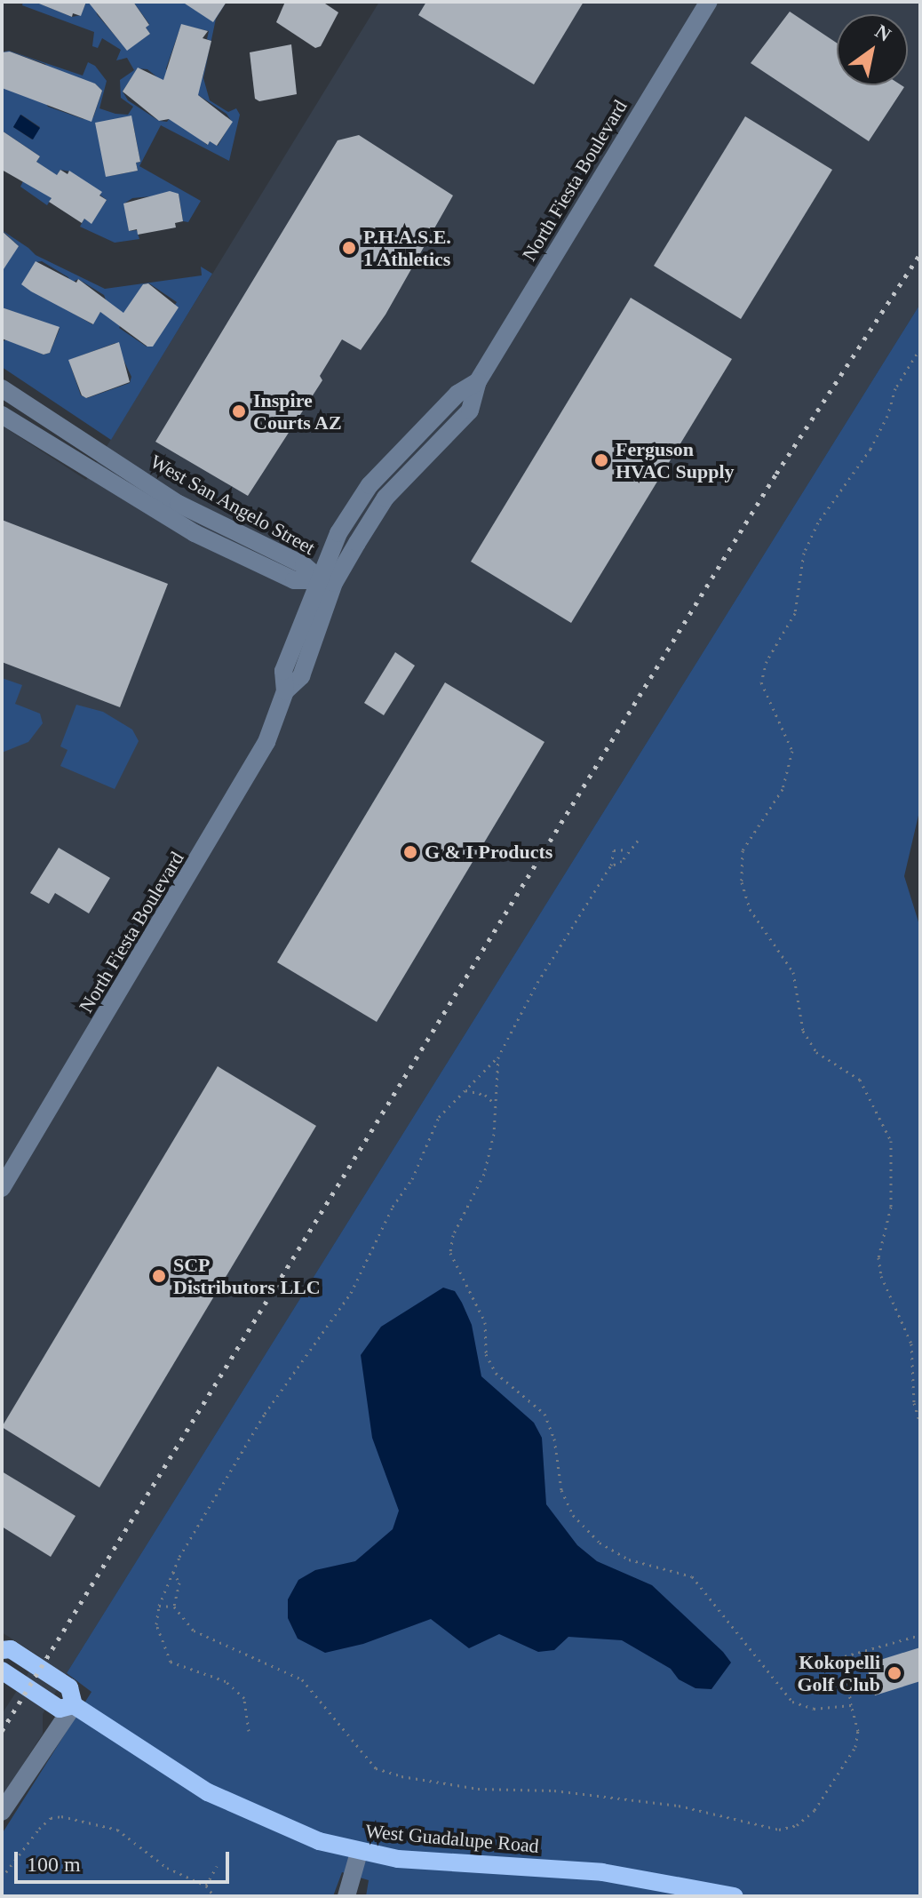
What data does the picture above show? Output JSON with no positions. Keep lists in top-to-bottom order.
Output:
{
  "streets": {
    "main road": ["West Guadalupe Road"],
    "street": ["North Fiesta Boulevard", "West San Angelo Street"]
  },
  "crossings": [
    ["North Fiesta Boulevard", "West San Angelo Street"]
  ],
  "places": [
    "P.H.A.S.E. 1 Athletics",
    "Inspire Courts AZ",
    "Ferguson HVAC Supply",
    "G & I Products",
    "SCP Distributors LLC",
    "Kokopelli Golf Club"
  ],
  "scale_bar": "100 m",
  "north": "top right"
}
